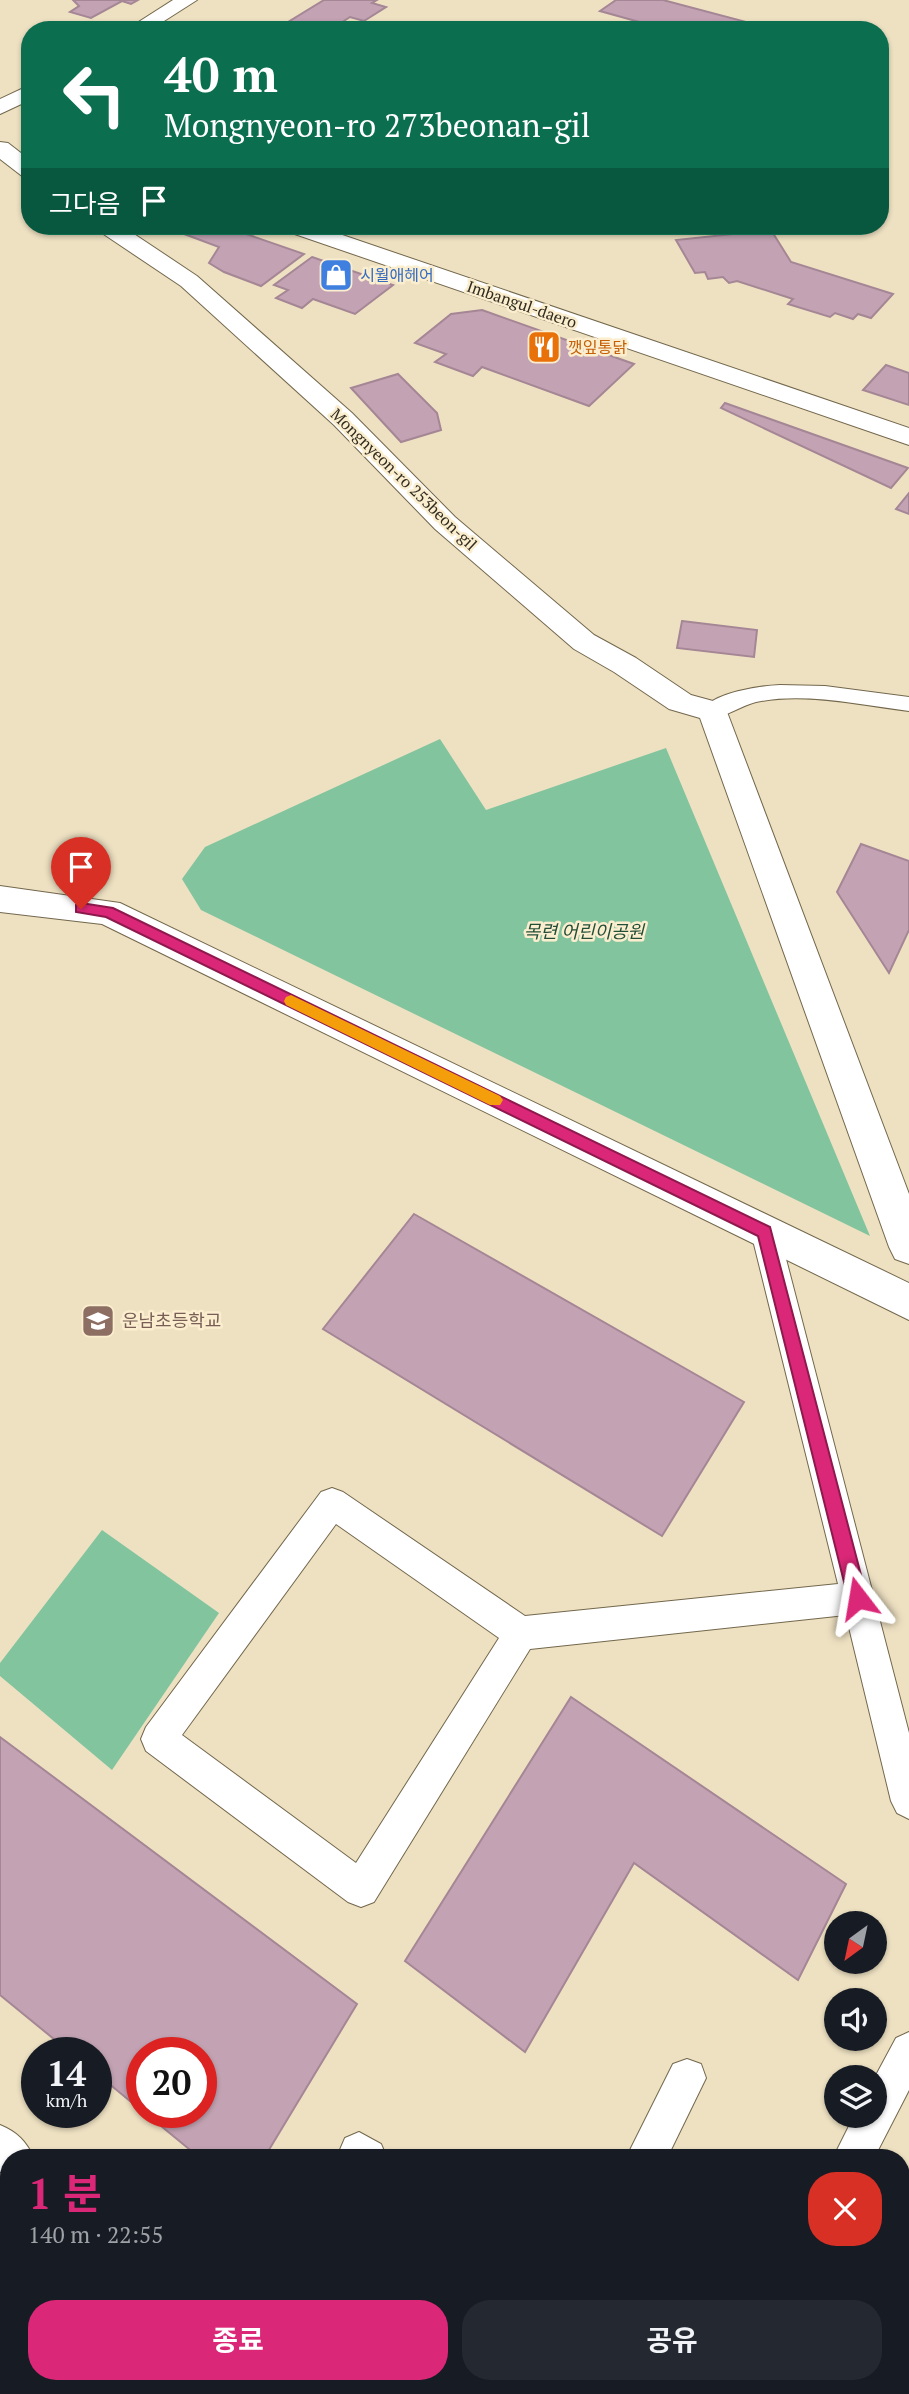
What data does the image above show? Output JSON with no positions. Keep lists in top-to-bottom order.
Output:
{
  "streets": {
    "street": ["Imbangul-daero", "Mongnyeon-ro 253beon-gil"]
  },
  "parks": ["목련 어린이공원"],
  "places": {
    "shop": ["시월애헤어"],
    "restaurant": ["깻잎통닭"],
    "school or university": ["운남초등학교"]
  },
  "north": "bottom left",
  "page": {
    "turn": ["40 m", "Mongnyeon-ro 273beonan-gil"],
    "then": "그다음",
    "speed": "14 km/h",
    "limit": "20",
    "heading": ["1 분", "140 m · 22:55"],
    "buttons": ["종료", "공유"]
  }
}
